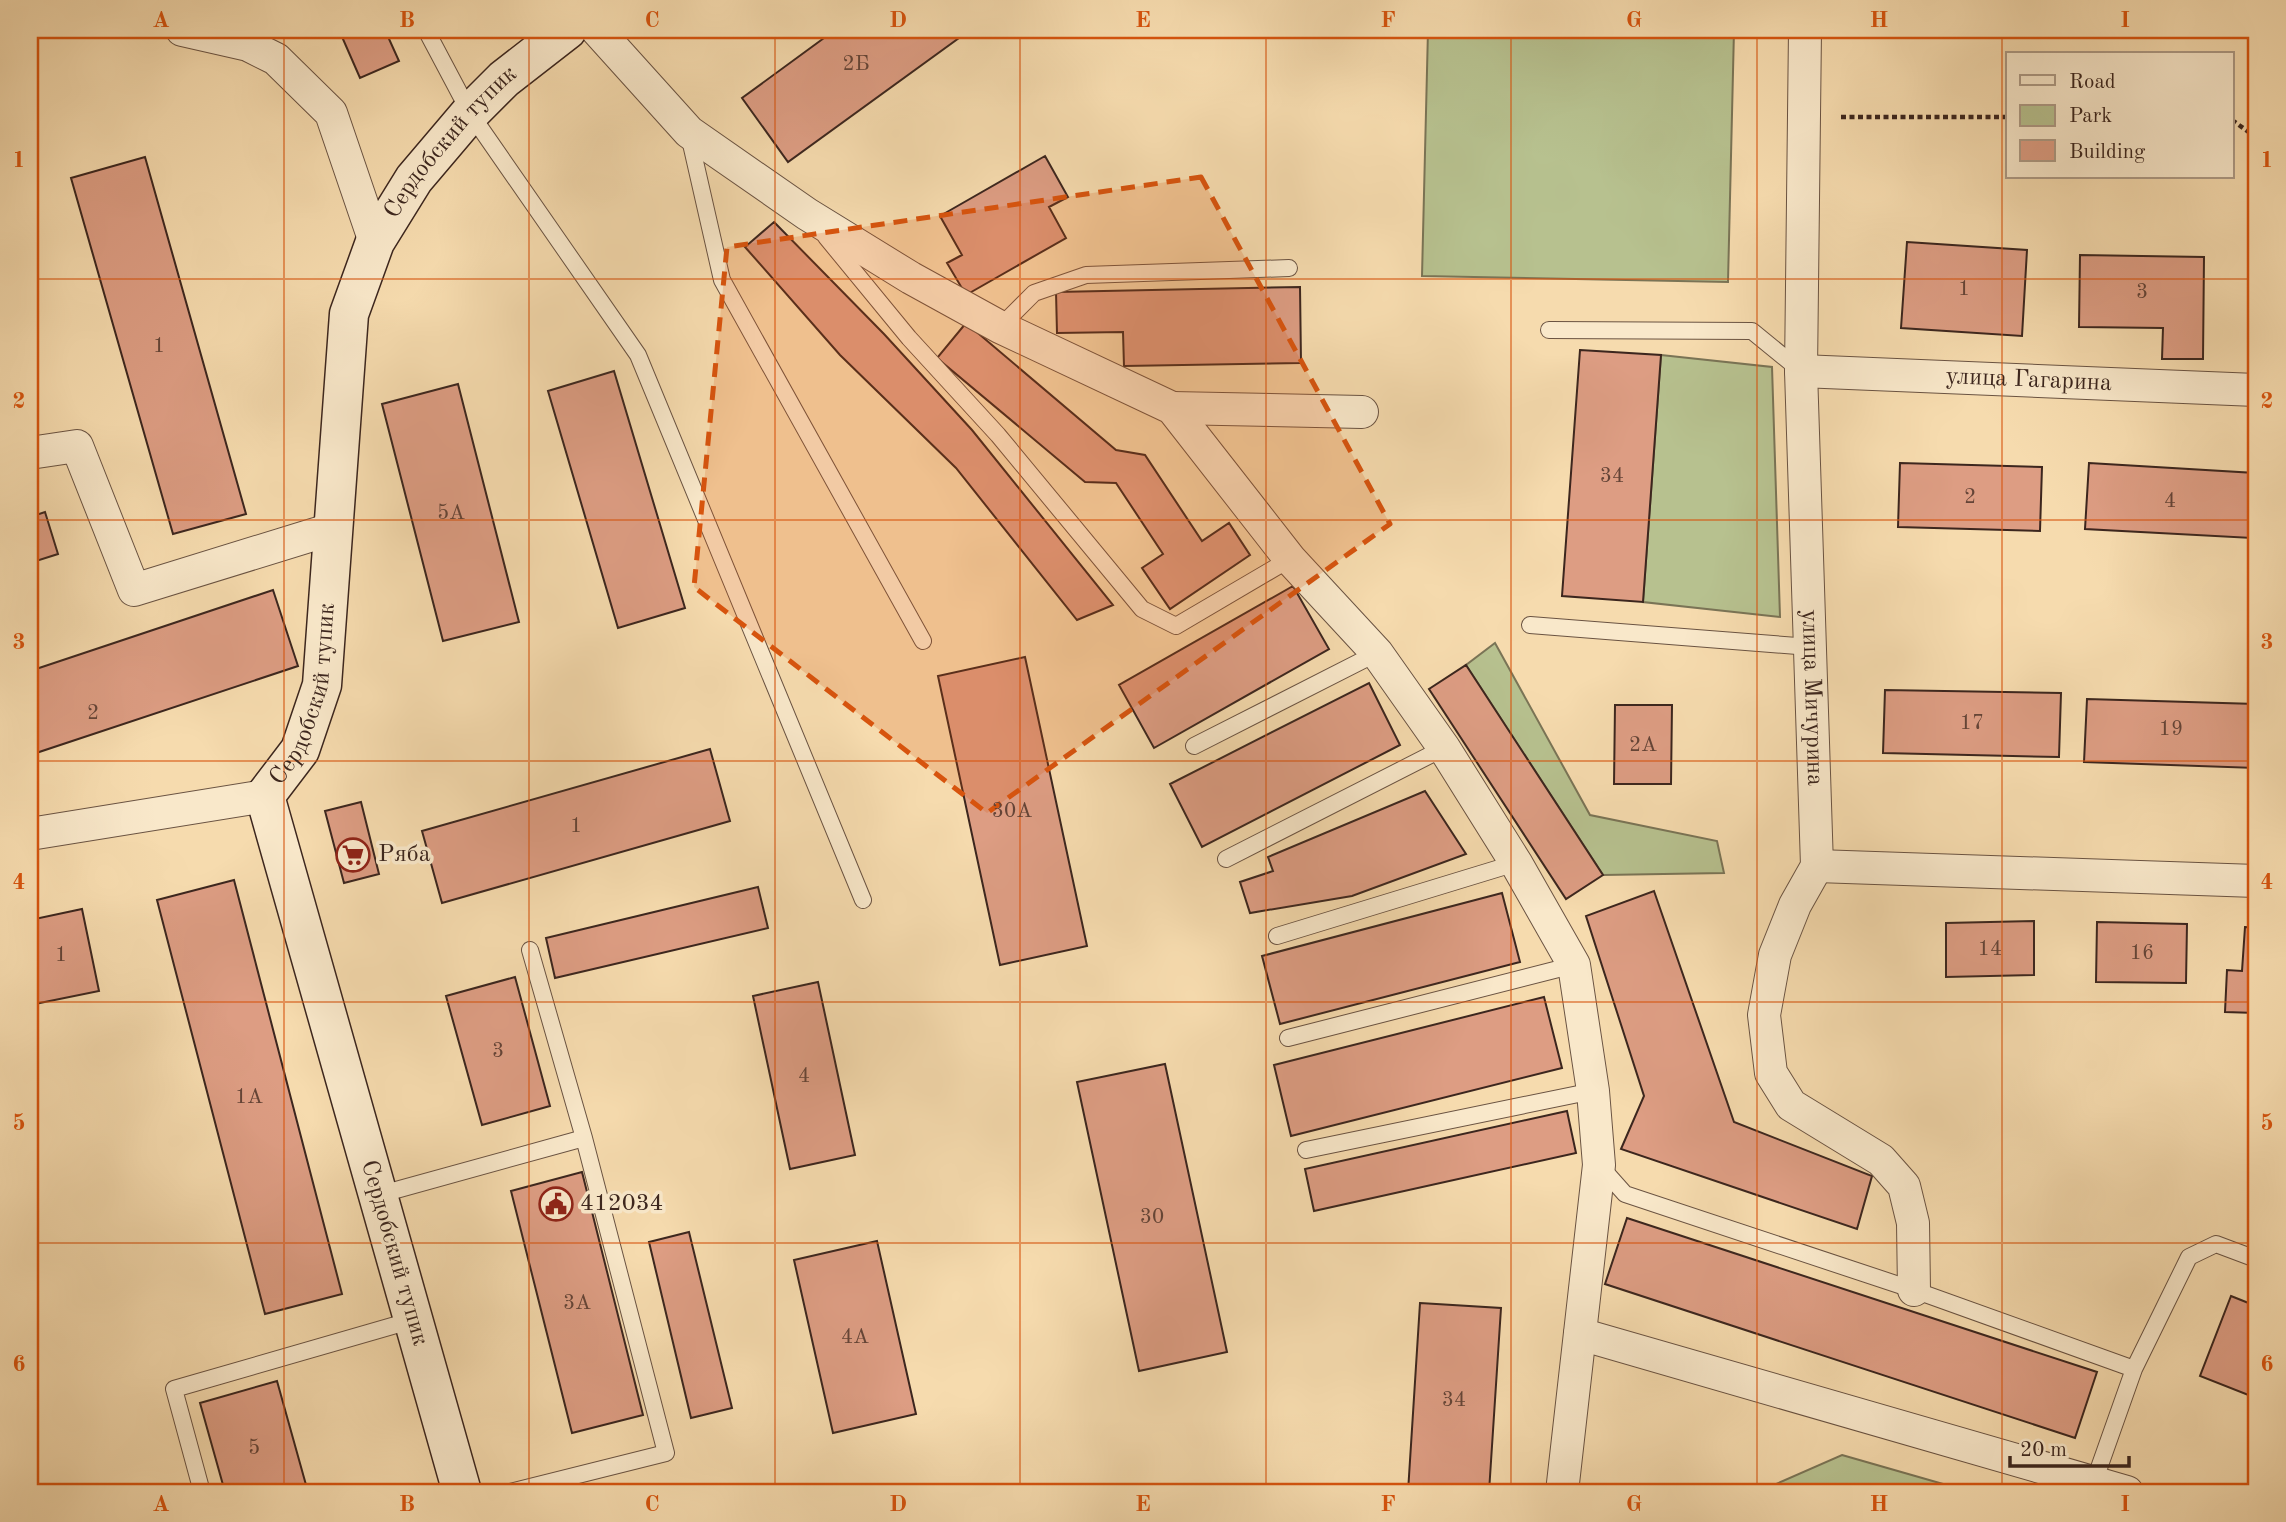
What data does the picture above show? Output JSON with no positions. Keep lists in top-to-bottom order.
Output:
{
  "streets": {
    "street": ["Сердобский тупик", "улица Гагарина", "улица Мичурина"]
  },
  "crossings": [
    ["улица Гагарина", "улица Мичурина"]
  ],
  "places": {
    "supermarket": ["Ряба"],
    "public building": ["412034"]
  },
  "house_numbers": [
    "2Б",
    "1",
    "3",
    "1",
    "34",
    "2",
    "4",
    "5А",
    "2",
    "17",
    "19",
    "2А",
    "30А",
    "1",
    "14",
    "16",
    "1",
    "3",
    "4",
    "1А",
    "30",
    "3А",
    "4А",
    "34",
    "5"
  ],
  "legend": ["Road", "Park", "Building"],
  "scale_bar": "20 m",
  "grid": {
    "columns": [
      "A",
      "B",
      "C",
      "D",
      "E",
      "F",
      "G",
      "H",
      "I"
    ],
    "rows": [
      "1",
      "2",
      "3",
      "4",
      "5",
      "6"
    ]
  }
}
